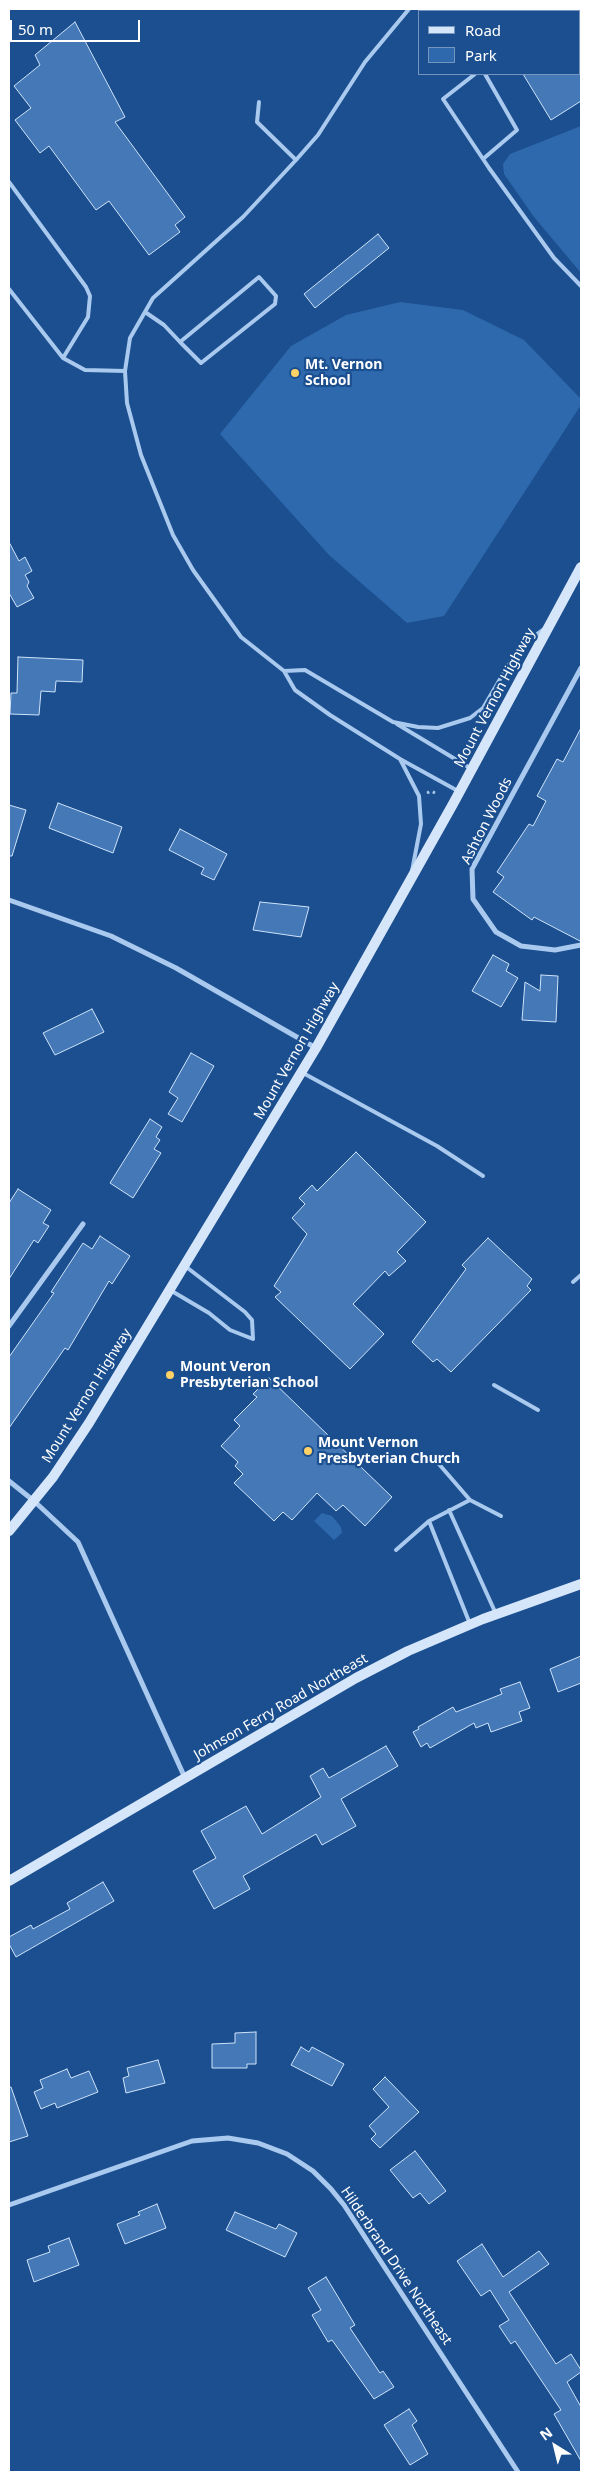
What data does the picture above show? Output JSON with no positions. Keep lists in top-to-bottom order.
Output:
{
  "streets": {
    "main road": ["Mount Vernon Highway", "Johnson Ferry Road Northeast"],
    "street": ["Ashton Woods", "Hilderbrand Drive Northeast"]
  },
  "places": ["Mt. Vernon School", "Mount Veron Presbyterian School", "Mount Vernon Presbyterian Church"],
  "legend": ["Road", "Park"],
  "scale_bar": "50 m",
  "north": "top left"
}
